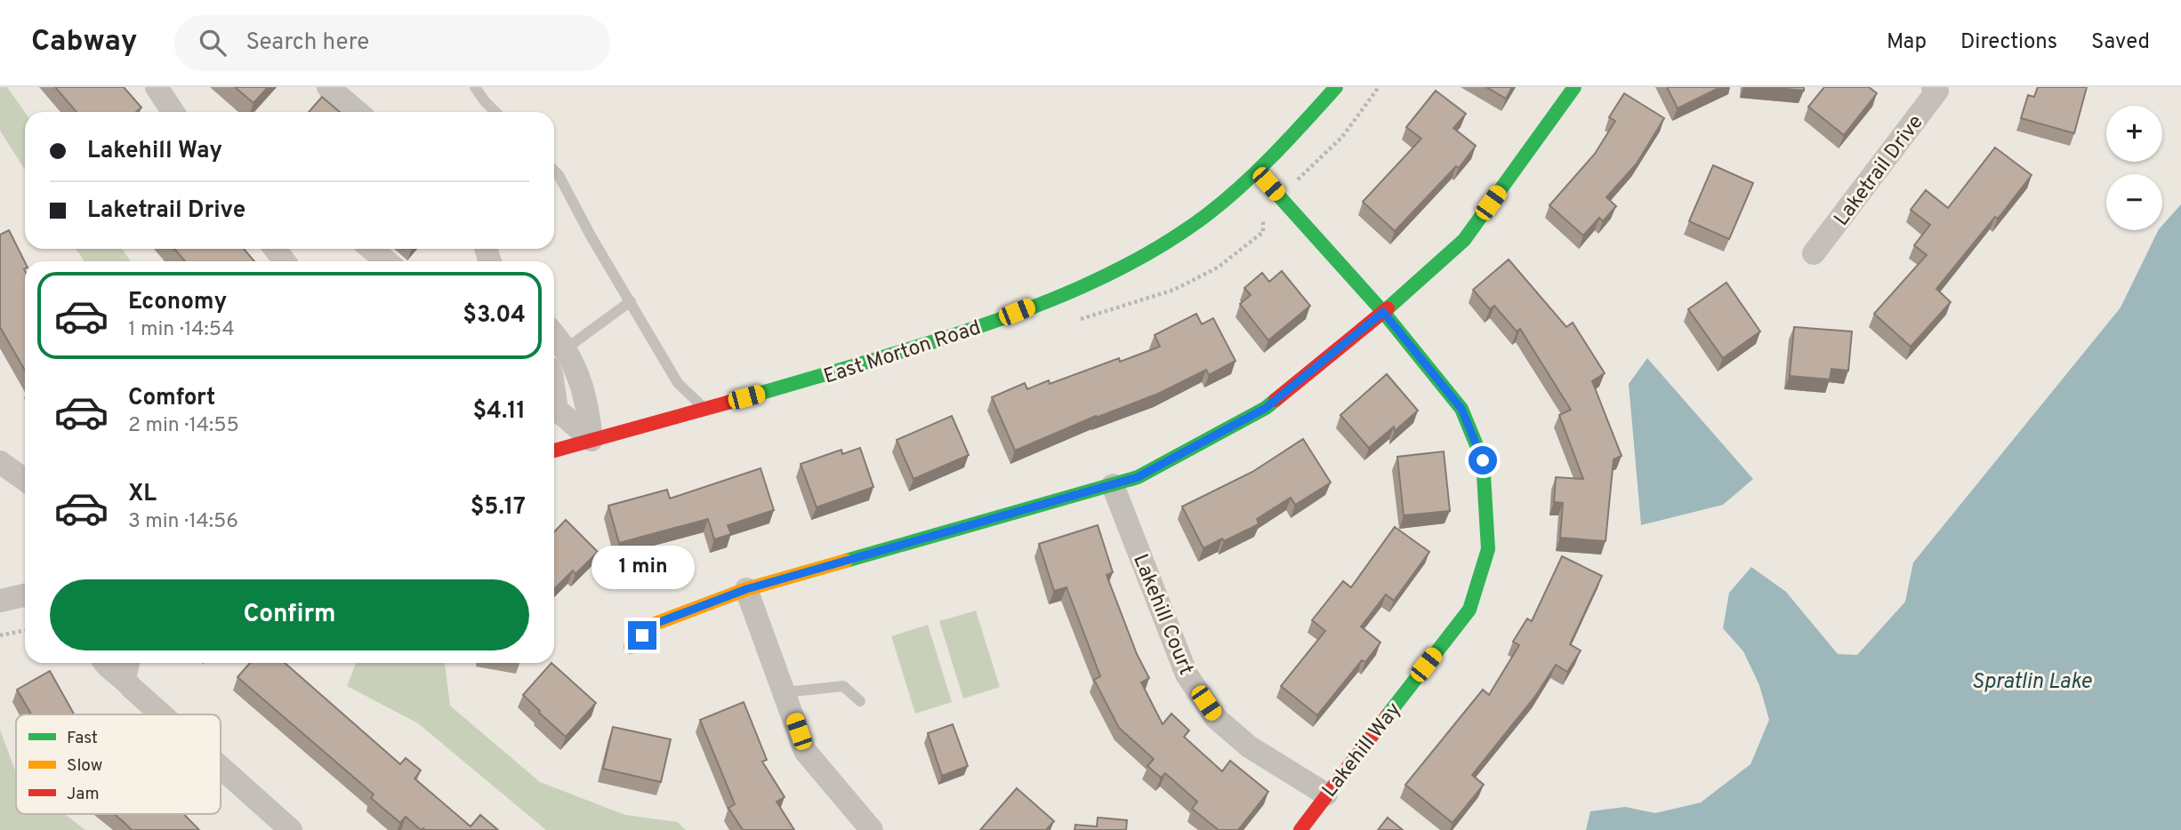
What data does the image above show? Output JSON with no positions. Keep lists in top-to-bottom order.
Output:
{
  "streets": {
    "street": [
      "Laketrail Drive",
      "East Morton Road",
      "Lakehill Court",
      "Lakehill Way"
    ]
  },
  "crossings": [
    ["East Morton Road", "Lakehill Way"],
    ["Lakehill Court", "Lakehill Way"]
  ],
  "water": ["Spratlin Lake"],
  "legend": ["Fast", "Slow", "Jam"],
  "page": {
    "header": "Cabway",
    "search": "Search here",
    "nav": ["Map", "Directions", "Saved"],
    "map_buttons": ["+", "−"],
    "banner": ["Lakehill Way", "Laketrail Drive"],
    "list": [
      {
        "name": "Economy",
        "note": "1 min · 14:54",
        "value": "$3.04"
      },
      {
        "name": "Comfort",
        "note": "2 min · 14:55",
        "value": "$4.11"
      },
      {
        "name": "XL",
        "note": "3 min · 14:56",
        "value": "$5.17"
      }
    ],
    "bubble": "1 min",
    "buttons": "Confirm"
  }
}
